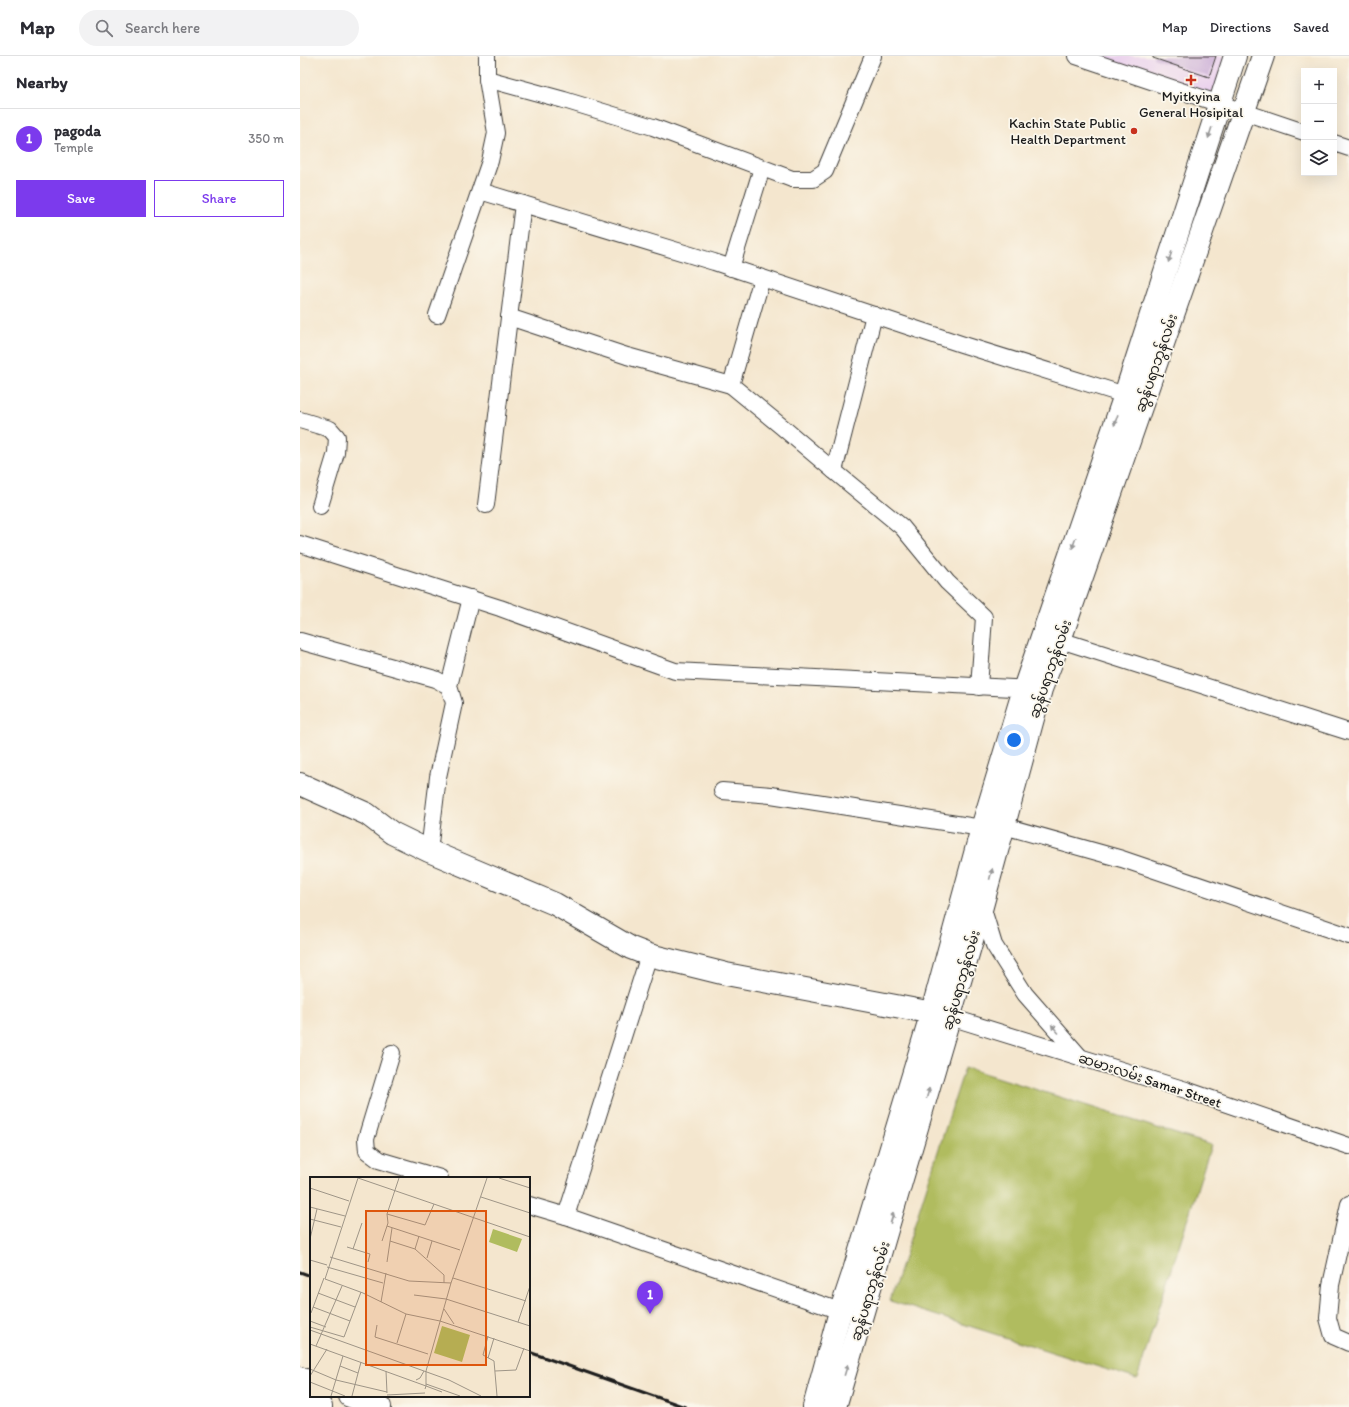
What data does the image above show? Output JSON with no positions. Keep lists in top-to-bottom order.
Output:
{
  "streets": {
    "main road": ["ဆွန်ပရာဘွန်လမ်း"],
    "street": ["ဆမားလမ်း Samar Street"]
  },
  "crossings": [
    ["ဆွန်ပရာဘွန်လမ်း", "ဆမားလမ်း Samar Street"]
  ],
  "places": {
    "health": ["Myitkyina General Hosipital"],
    "other": ["Kachin State Public Health Department"]
  },
  "page": {
    "header": "Map",
    "search": "Search here",
    "nav": ["Map", "Directions", "Saved"],
    "heading": "Nearby",
    "map_buttons": ["+", "−"],
    "list": [
      {
        "mark": "1",
        "name": "pagoda",
        "note": "Temple",
        "value": "350 m"
      }
    ],
    "buttons": ["Save", "Share"],
    "pins": "1"
  }
}
